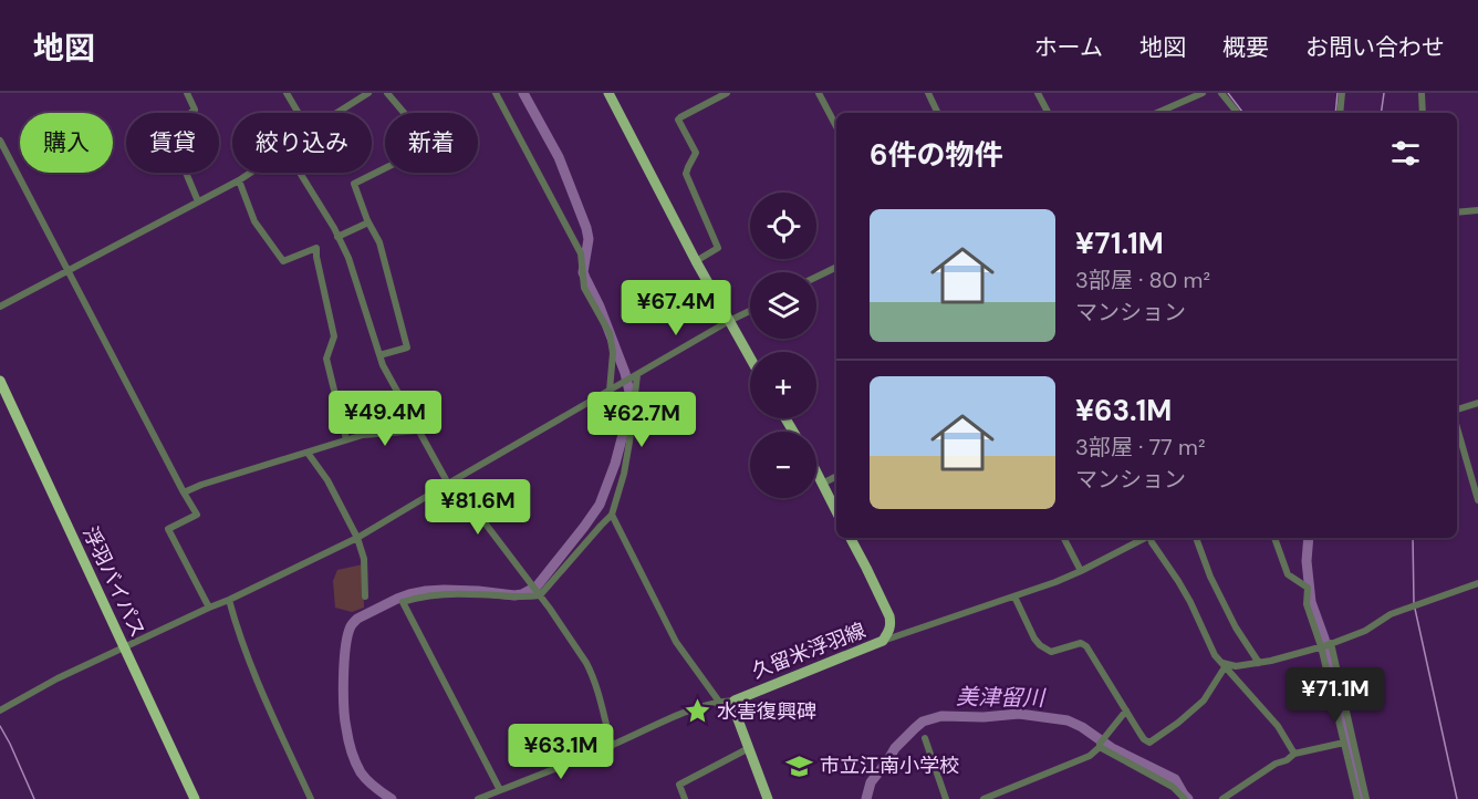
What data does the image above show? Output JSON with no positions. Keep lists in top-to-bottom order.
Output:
{
  "streets": {
    "highway": ["浮羽バイパス"],
    "main road": ["久留米浮羽線"]
  },
  "water": ["美津留川"],
  "places": {
    "place": ["水害復興碑"],
    "school or university": ["市立江南小学校"]
  },
  "page": {
    "header": "地図",
    "nav": [
      "ホーム",
      "地図",
      "概要",
      "お問い合わせ"
    ],
    "chip": [
      "購入",
      "賃貸",
      "絞り込み",
      "新着"
    ],
    "heading": "6件の物件",
    "map_buttons": ["+", "−"],
    "list": [
      {
        "name": "¥71.1M",
        "note": "3部屋 · 80 m² · マンション"
      },
      {
        "name": "¥63.1M",
        "note": "3部屋 · 77 m² · マンション"
      }
    ],
    "price": [
      "¥67.4M",
      "¥49.4M",
      "¥62.7M",
      "¥81.6M",
      "¥71.1M",
      "¥63.1M"
    ]
  }
}
